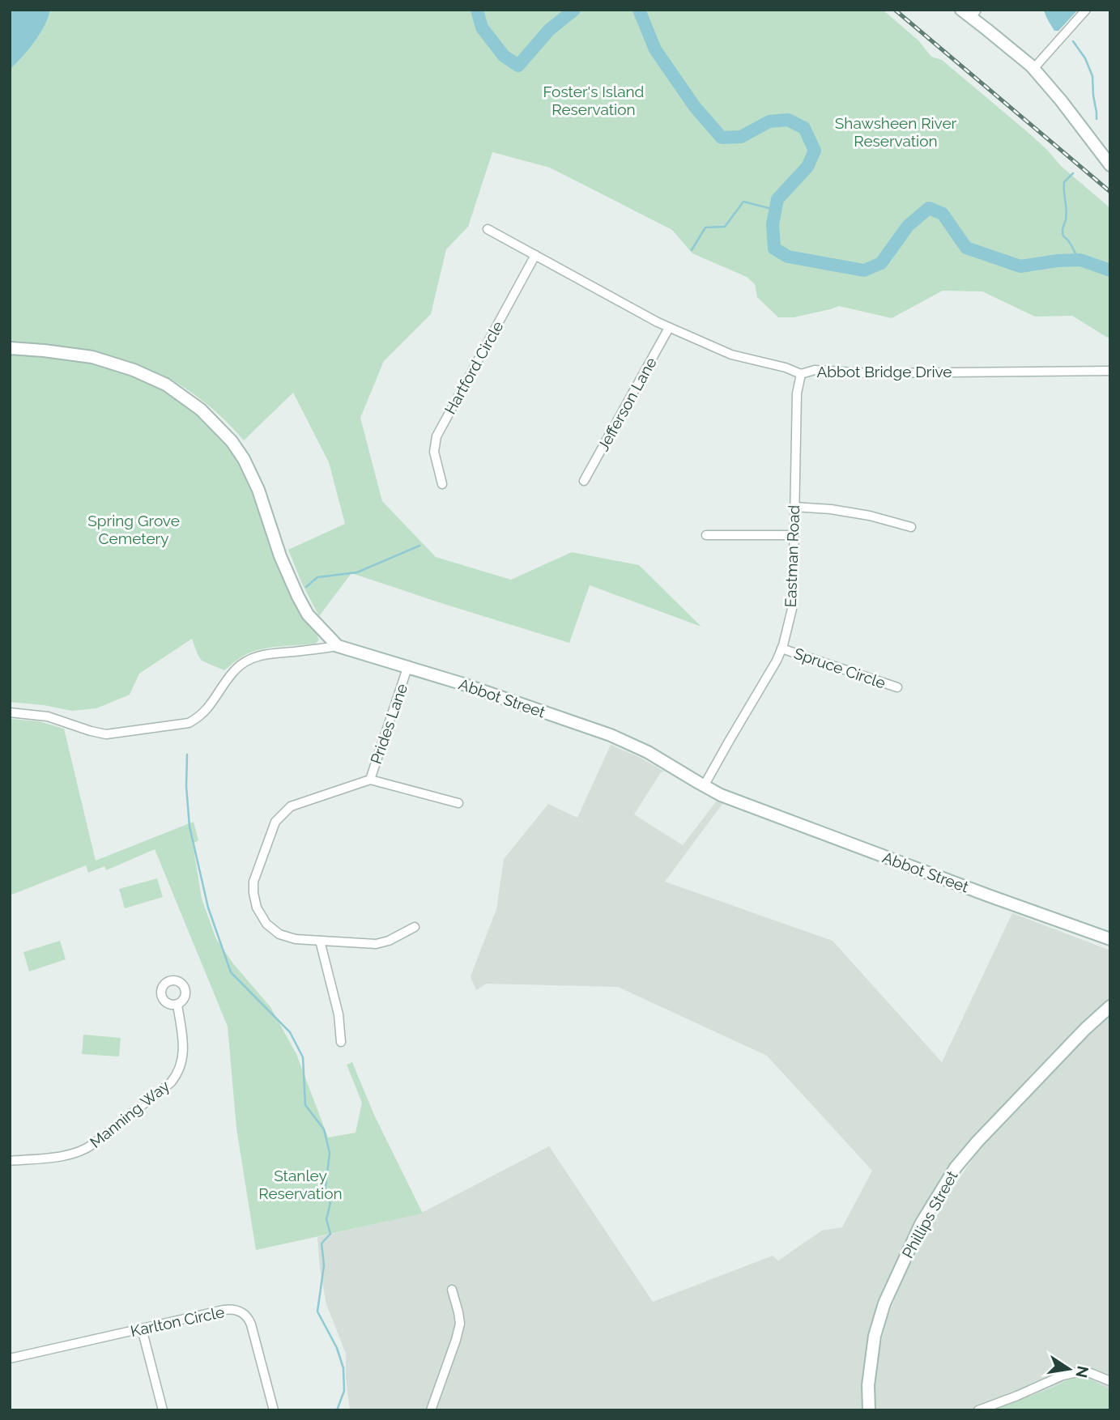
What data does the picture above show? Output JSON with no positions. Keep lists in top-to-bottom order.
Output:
{
  "streets": {
    "street": [
      "Hartford Circle",
      "Abbot Bridge Drive",
      "Jefferson Lane",
      "Eastman Road",
      "Spruce Circle",
      "Abbot Street",
      "Prides Lane",
      "Manning Way",
      "Phillips Street",
      "Karlton Circle"
    ]
  },
  "crossings": [
    ["Hartford Circle", "Abbot Bridge Drive"],
    ["Abbot Bridge Drive", "Jefferson Lane"],
    ["Abbot Bridge Drive", "Eastman Road"],
    ["Eastman Road", "Spruce Circle"],
    ["Eastman Road", "Abbot Street"],
    ["Abbot Street", "Prides Lane"]
  ],
  "parks": [
    "Foster's Island Reservation",
    "Shawsheen River Reservation",
    "Spring Grove Cemetery",
    "Stanley Reservation"
  ],
  "north": "right"
}
